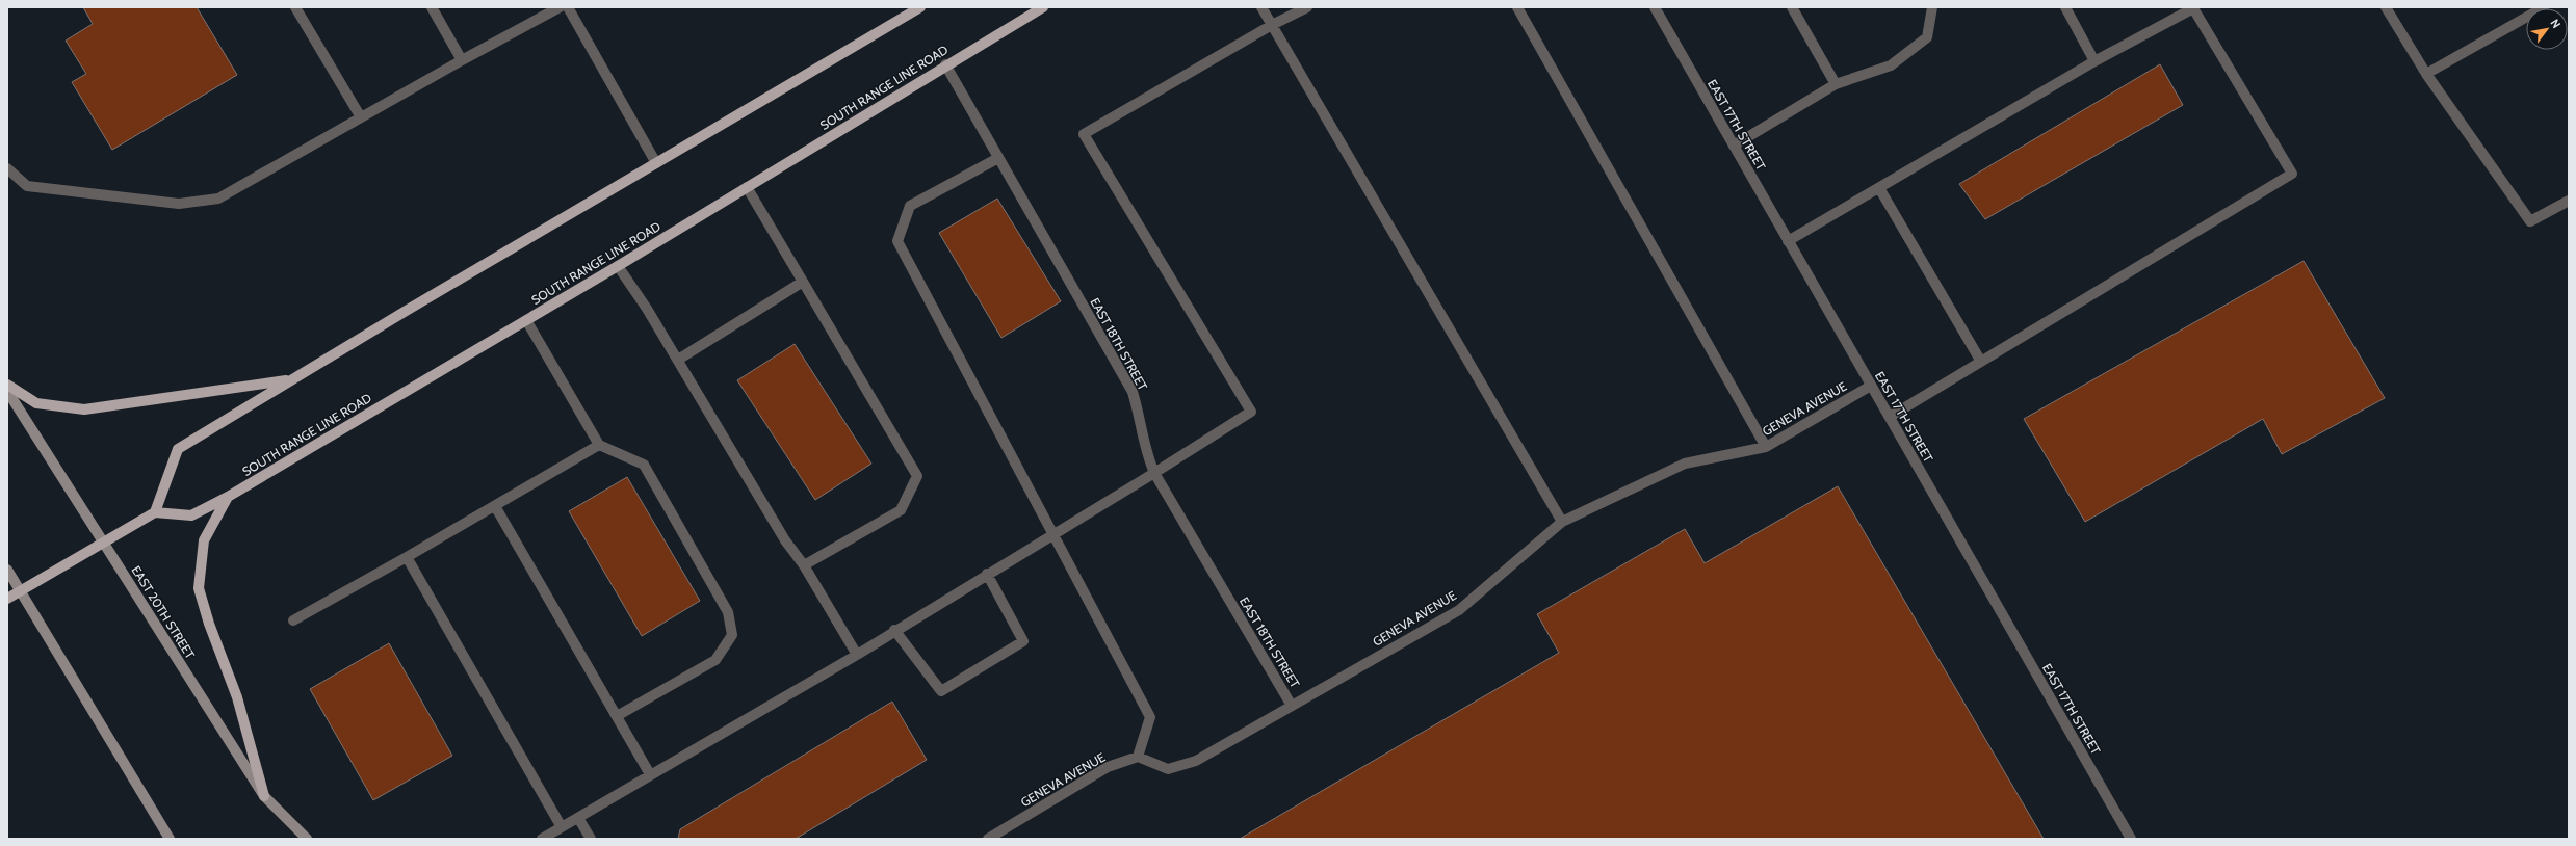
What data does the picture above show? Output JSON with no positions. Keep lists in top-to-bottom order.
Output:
{
  "streets": {
    "main road": ["SOUTH RANGE LINE ROAD", "EAST 20TH STREET"],
    "street": ["EAST 17TH STREET", "EAST 18TH STREET", "GENEVA AVENUE"]
  },
  "crossings": [
    ["SOUTH RANGE LINE ROAD", "EAST 18TH STREET"],
    ["EAST 17TH STREET", "GENEVA AVENUE"],
    ["EAST 18TH STREET", "GENEVA AVENUE"]
  ],
  "north": "top right"
}
